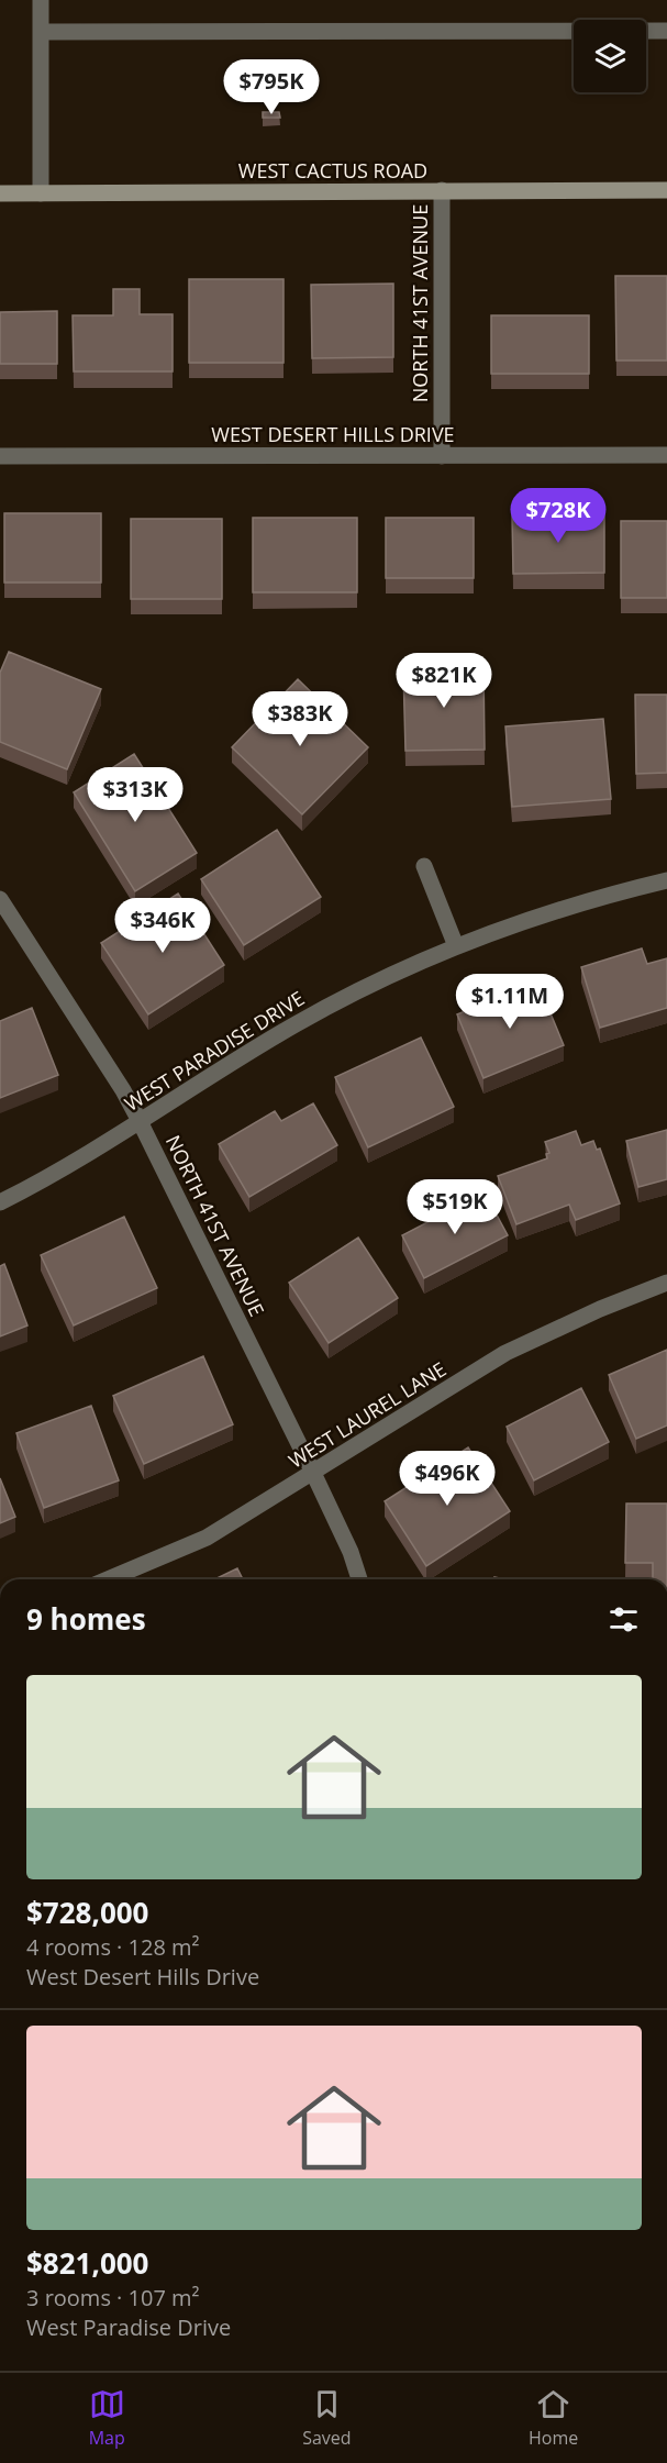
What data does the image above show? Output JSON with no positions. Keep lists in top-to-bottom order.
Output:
{
  "streets": {
    "main road": ["WEST CACTUS ROAD"],
    "street": [
      "NORTH 41ST AVENUE",
      "WEST DESERT HILLS DRIVE",
      "WEST PARADISE DRIVE",
      "WEST LAUREL LANE"
    ]
  },
  "crossings": [
    ["WEST CACTUS ROAD", "NORTH 41ST AVENUE"],
    ["NORTH 41ST AVENUE", "WEST DESERT HILLS DRIVE"],
    ["NORTH 41ST AVENUE", "WEST PARADISE DRIVE"],
    ["NORTH 41ST AVENUE", "WEST LAUREL LANE"]
  ],
  "page": {
    "price": [
      "$795K",
      "$728K",
      "$821K",
      "$383K",
      "$313K",
      "$346K",
      "$1.11M",
      "$519K",
      "$496K"
    ],
    "heading": "9 homes",
    "list": [
      {
        "name": "$728,000",
        "note": "4 rooms · 128 m² · West Desert Hills Drive"
      },
      {
        "name": "$821,000",
        "note": "3 rooms · 107 m² · West Paradise Drive"
      }
    ],
    "tabs": ["Map", "Saved", "Home"]
  }
}
